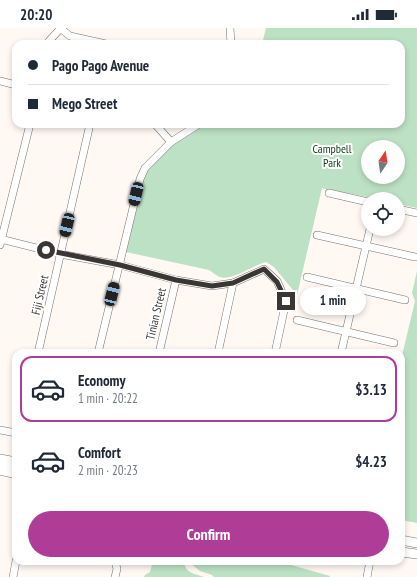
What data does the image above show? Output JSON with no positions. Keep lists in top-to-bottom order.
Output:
{
  "streets": {
    "street": ["Fiji Street", "Tinian Street"]
  },
  "parks": ["Campbell Park"],
  "north": "top",
  "page": {
    "status": "20:20",
    "banner": ["Pago Pago Avenue", "Mego Street"],
    "bubble": "1 min",
    "list": [
      {
        "name": "Economy",
        "note": "1 min · 20:22",
        "value": "$3.13"
      },
      {
        "name": "Comfort",
        "note": "2 min · 20:23",
        "value": "$4.23"
      }
    ],
    "buttons": "Confirm"
  }
}
